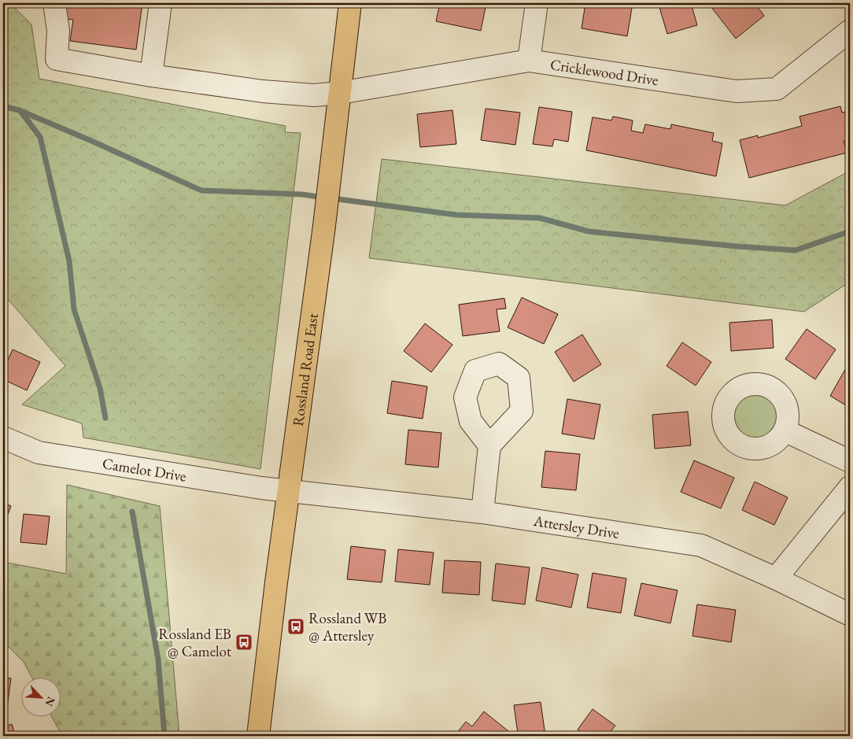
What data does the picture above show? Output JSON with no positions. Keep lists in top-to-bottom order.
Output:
{
  "streets": {
    "main road": ["Rossland Road East"],
    "street": ["Cricklewood Drive", "Camelot Drive", "Attersley Drive"]
  },
  "crossings": [
    ["Cricklewood Drive", "Rossland Road East"],
    ["Rossland Road East", "Camelot Drive"],
    ["Rossland Road East", "Attersley Drive"],
    ["Camelot Drive", "Attersley Drive"]
  ],
  "places": {
    "bus stop": ["Rossland WB @ Attersley", "Rossland EB @ Camelot"]
  },
  "north": "bottom right"
}
